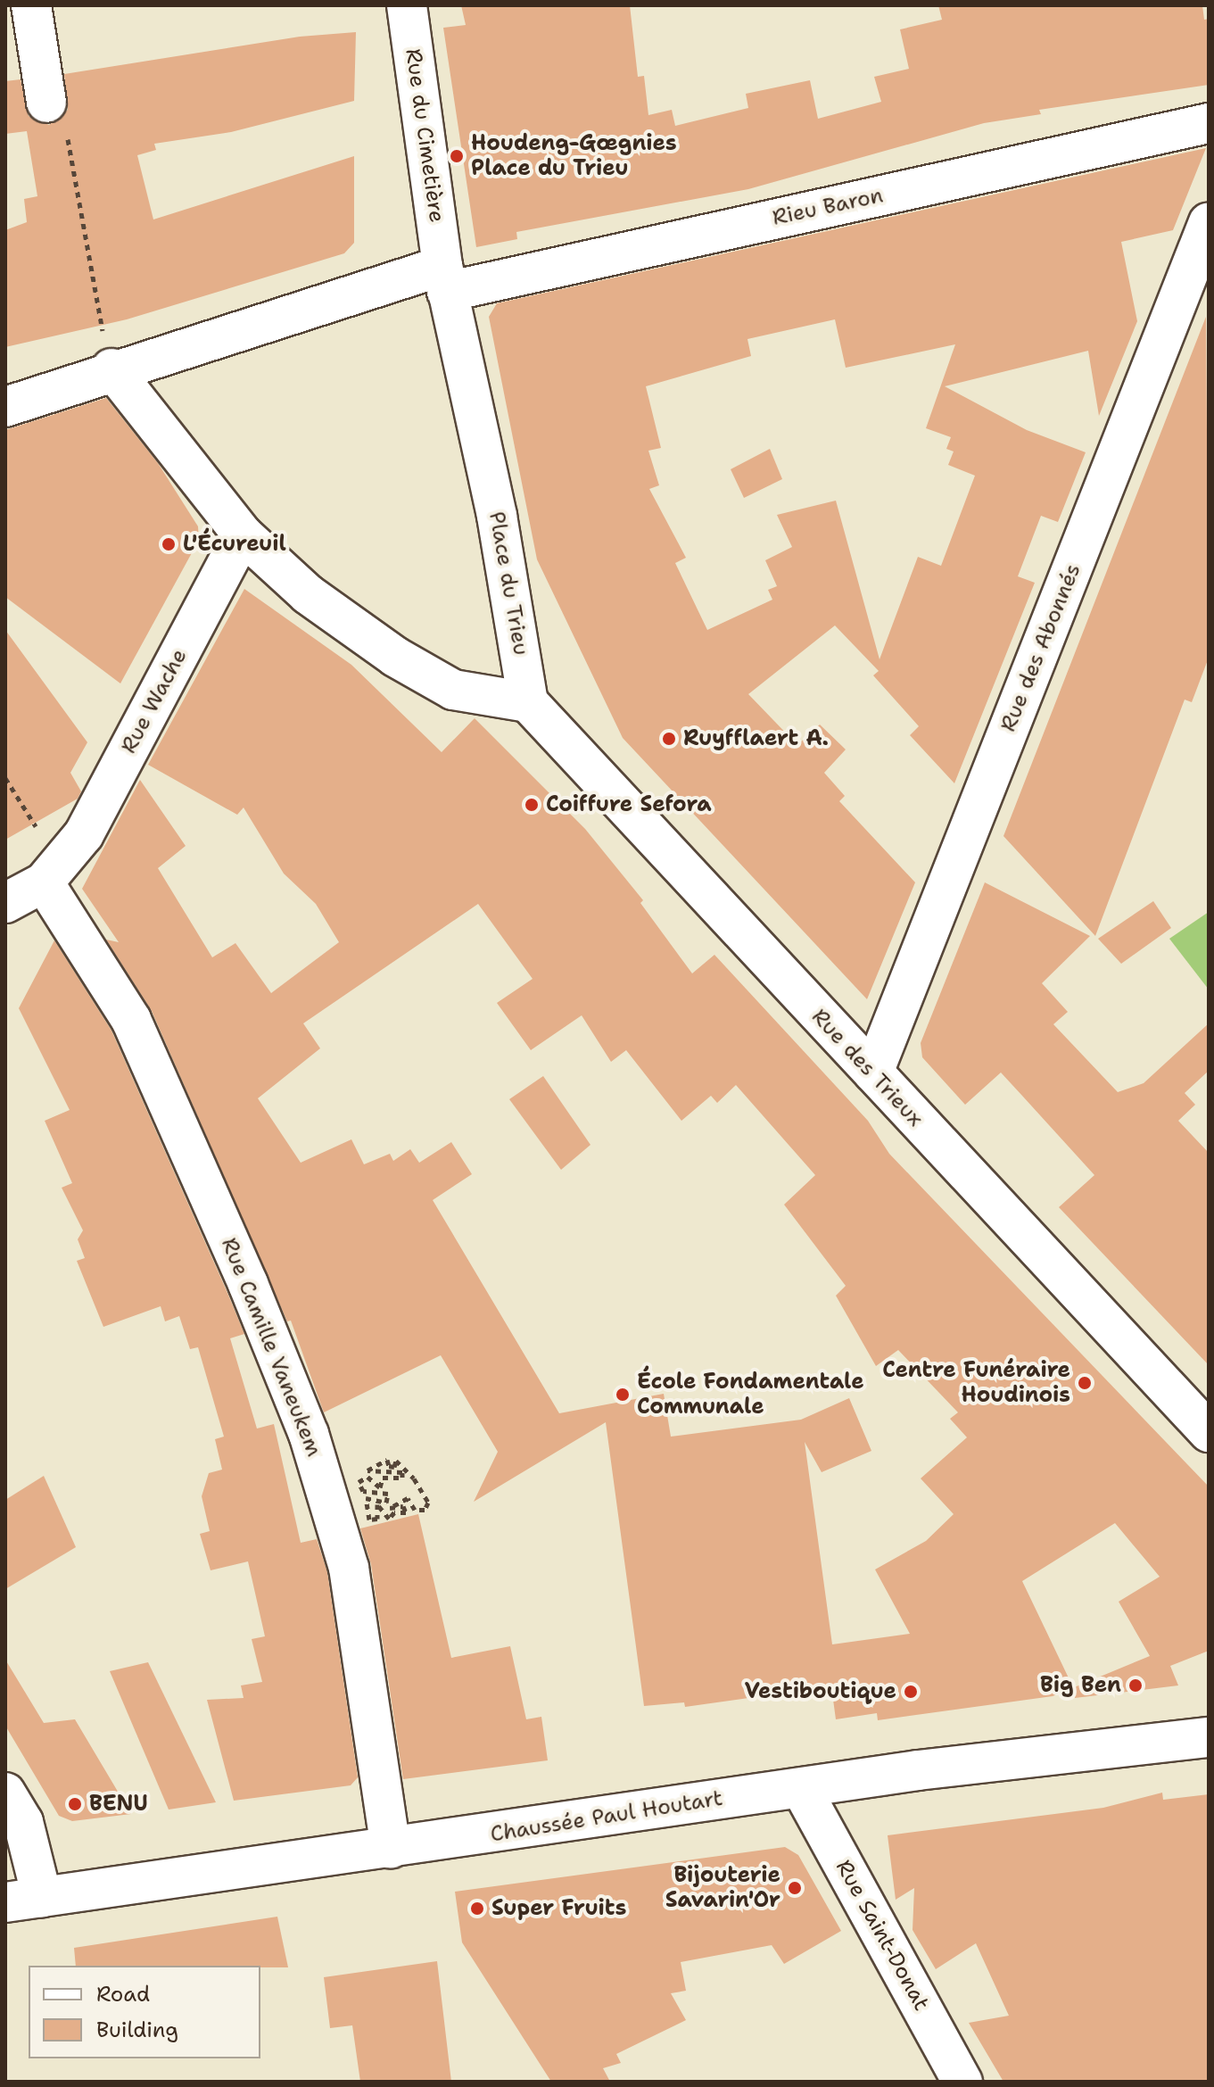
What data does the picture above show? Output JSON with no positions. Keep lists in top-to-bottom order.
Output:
{
  "streets": {
    "street": [
      "Rue du Cimetière",
      "Rieu Baron",
      "Place du Trieu",
      "Rue des Abonnés",
      "Rue Wache",
      "Rue des Trieux",
      "Rue Camille Vaneukem",
      "Chaussée Paul Houtart",
      "Rue Saint-Donat"
    ]
  },
  "crossings": [
    ["Rue du Cimetière", "Rieu Baron"],
    ["Rue du Cimetière", "Place du Trieu"],
    ["Rieu Baron", "Place du Trieu"],
    ["Place du Trieu", "Rue des Trieux"],
    ["Rue des Abonnés", "Rue des Trieux"],
    ["Rue Wache", "Rue Camille Vaneukem"],
    ["Rue Camille Vaneukem", "Chaussée Paul Houtart"],
    ["Chaussée Paul Houtart", "Rue Saint-Donat"]
  ],
  "places": [
    "Houdeng-Gœgnies Place du Trieu",
    "L'Écureuil",
    "Ruyfflaert A.",
    "Coiffure Sefora",
    "Centre Funéraire Houdinois",
    "École Fondamentale Communale",
    "Big Ben",
    "Vestiboutique",
    "BENU",
    "Bijouterie Savarin'Or",
    "Super Fruits"
  ],
  "legend": ["Road", "Building"]
}
